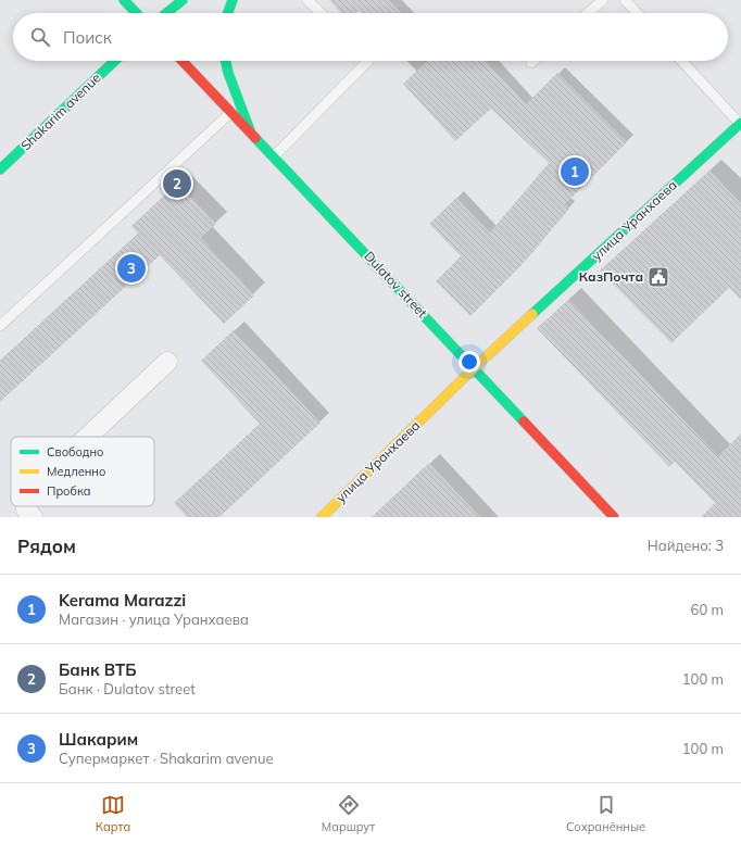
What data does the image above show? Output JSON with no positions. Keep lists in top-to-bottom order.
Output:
{
  "streets": {
    "street": ["Shakarim avenue", "улица Уранхаева", "Dulatov street"]
  },
  "crossings": [
    ["улица Уранхаева", "Dulatov street"]
  ],
  "places": {
    "public building": ["КазПочта"]
  },
  "legend": ["Свободно", "Медленно", "Пробка"],
  "page": {
    "search": "Поиск",
    "pins": ["1", "2", "3"],
    "heading": ["Рядом", "Найдено: 3"],
    "list": [
      {
        "mark": "1",
        "name": "Kerama Marazzi",
        "note": "Магазин · улица Уранхаева",
        "value": "60 m"
      },
      {
        "mark": "2",
        "name": "Банк ВТБ",
        "note": "Банк · Dulatov street",
        "value": "100 m"
      },
      {
        "mark": "3",
        "name": "Шакарим",
        "note": "Супермаркет · Shakarim avenue",
        "value": "100 m"
      }
    ],
    "nav": ["Карта", "Маршрут", "Сохранённые"]
  }
}
